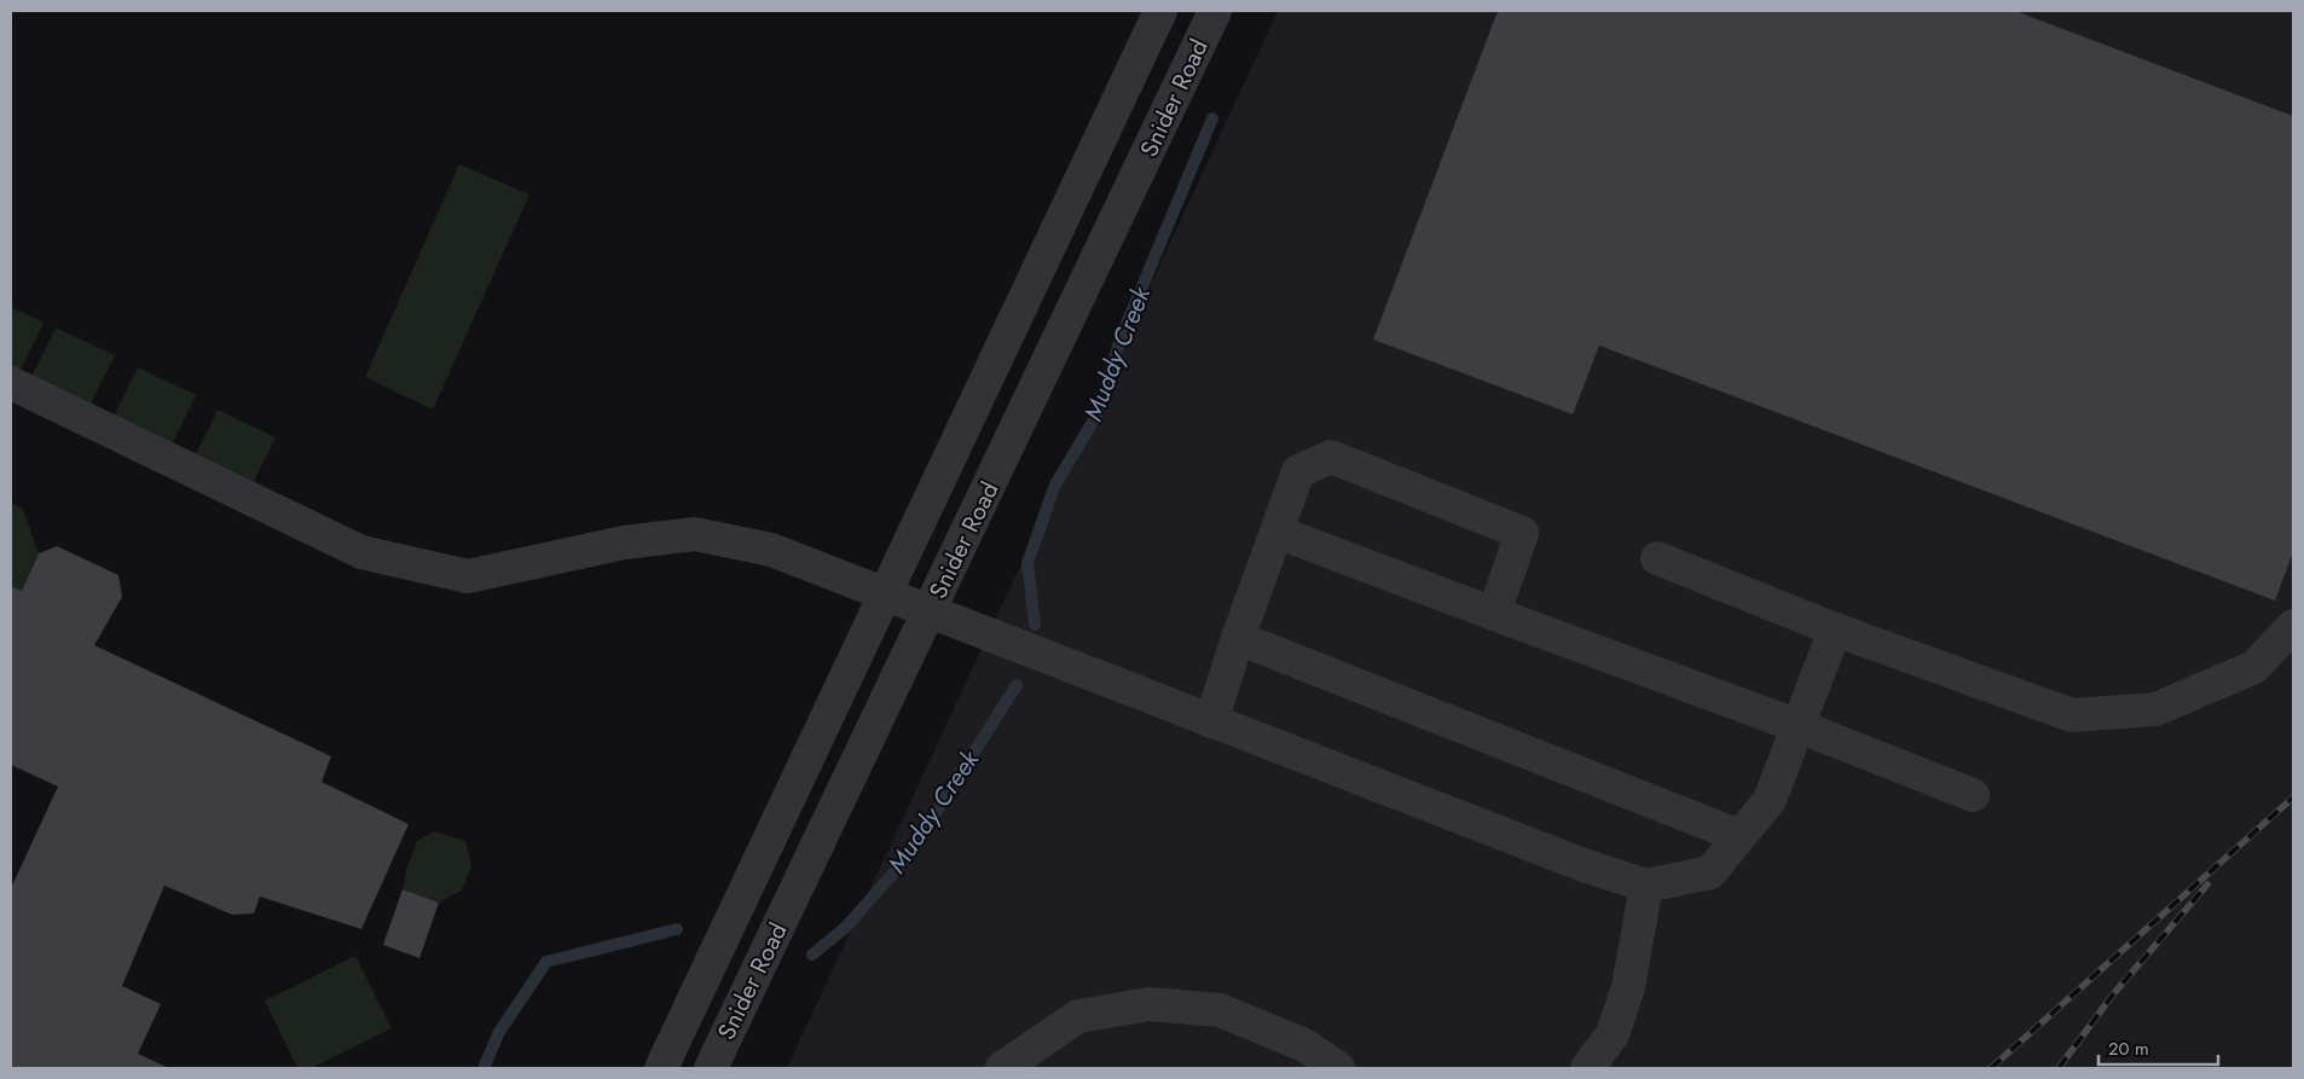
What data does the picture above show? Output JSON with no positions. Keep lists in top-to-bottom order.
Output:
{
  "streets": {
    "street": ["Snider Road"]
  },
  "water": ["Muddy Creek"],
  "scale_bar": "20 m"
}
